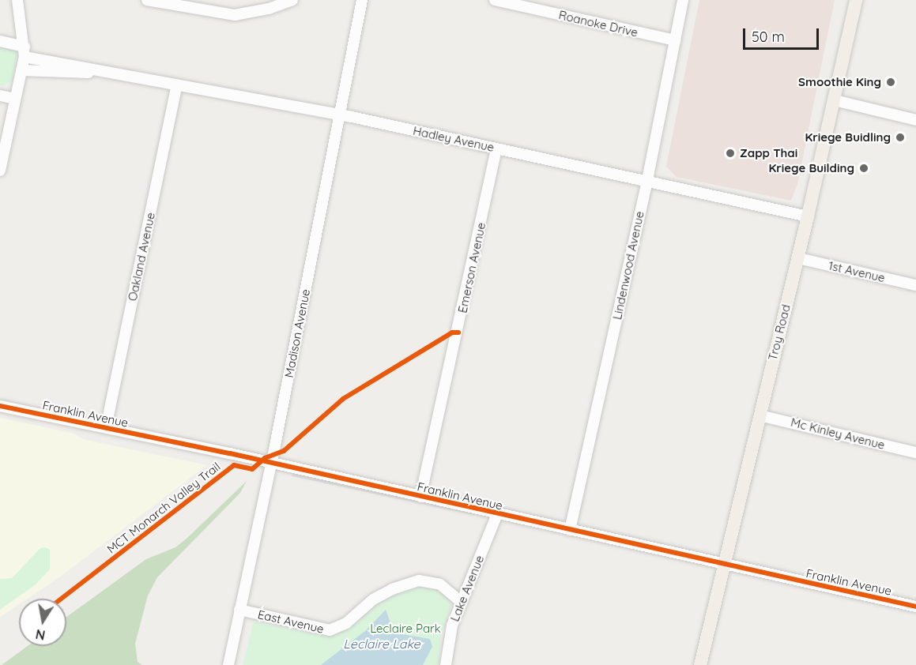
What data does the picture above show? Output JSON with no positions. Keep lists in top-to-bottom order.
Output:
{
  "streets": {
    "main road": ["Troy Road"],
    "street": [
      "Roanoke Drive",
      "Hadley Avenue",
      "Oakland Avenue",
      "Lindenwood Avenue",
      "Emerson Avenue",
      "1st Avenue",
      "Madison Avenue",
      "Franklin Avenue",
      "Mc Kinley Avenue",
      "Lake Avenue",
      "East Avenue"
    ],
    "cycle path": ["MCT Monarch Valley Trail"]
  },
  "crossings": [
    ["Roanoke Drive", "Lindenwood Avenue"],
    ["Hadley Avenue", "Oakland Avenue"],
    ["Hadley Avenue", "Lindenwood Avenue"],
    ["Hadley Avenue", "Emerson Avenue"],
    ["Hadley Avenue", "Troy Road"],
    ["Hadley Avenue", "Madison Avenue"],
    ["Oakland Avenue", "Franklin Avenue"],
    ["Lindenwood Avenue", "Franklin Avenue"],
    ["Emerson Avenue", "Franklin Avenue"],
    ["1st Avenue", "Troy Road"],
    ["Troy Road", "Franklin Avenue"],
    ["Troy Road", "Mc Kinley Avenue"],
    ["Madison Avenue", "Franklin Avenue"],
    ["Madison Avenue", "East Avenue"],
    ["Franklin Avenue", "Lake Avenue"],
    ["Lake Avenue", "East Avenue"]
  ],
  "water": ["Leclaire Lake"],
  "parks": ["Leclaire Park"],
  "places": [
    "Smoothie King",
    "Kriege Buidling",
    "Zapp Thai",
    "Kriege Building"
  ],
  "scale_bar": "50 m",
  "north": "bottom"
}
